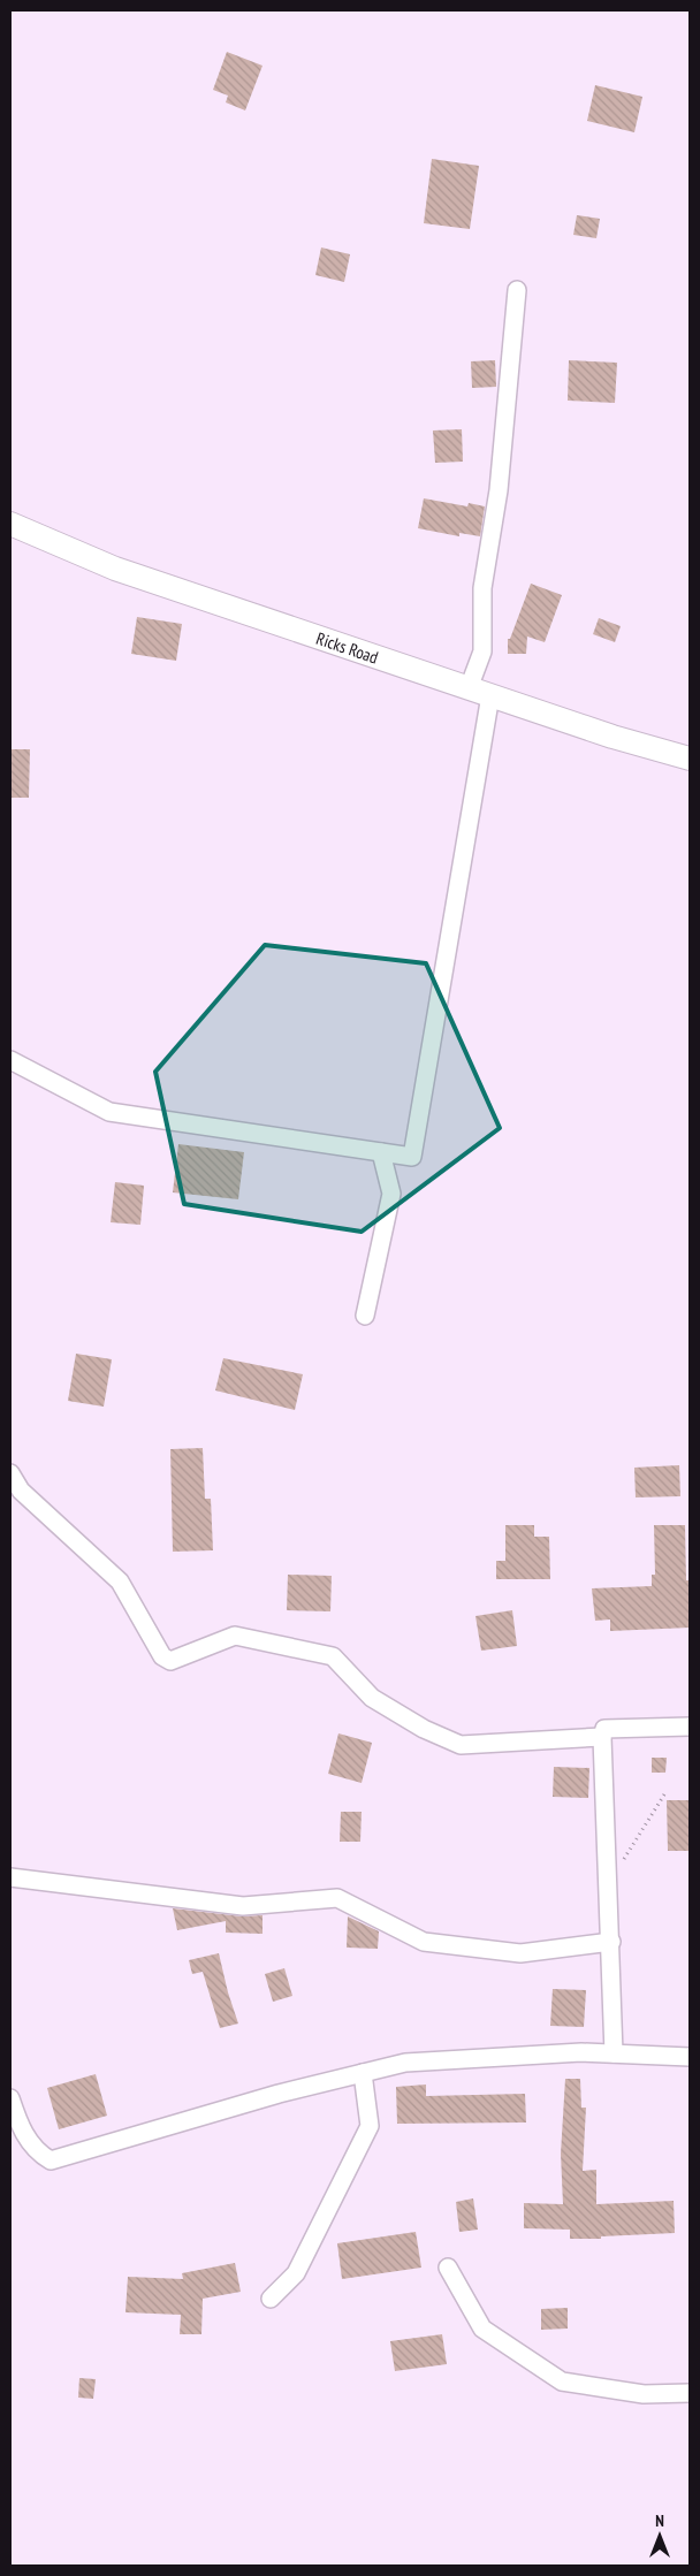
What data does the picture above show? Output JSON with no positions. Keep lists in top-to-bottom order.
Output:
{
  "streets": {
    "street": ["Ricks Road"]
  },
  "north": "top"
}
